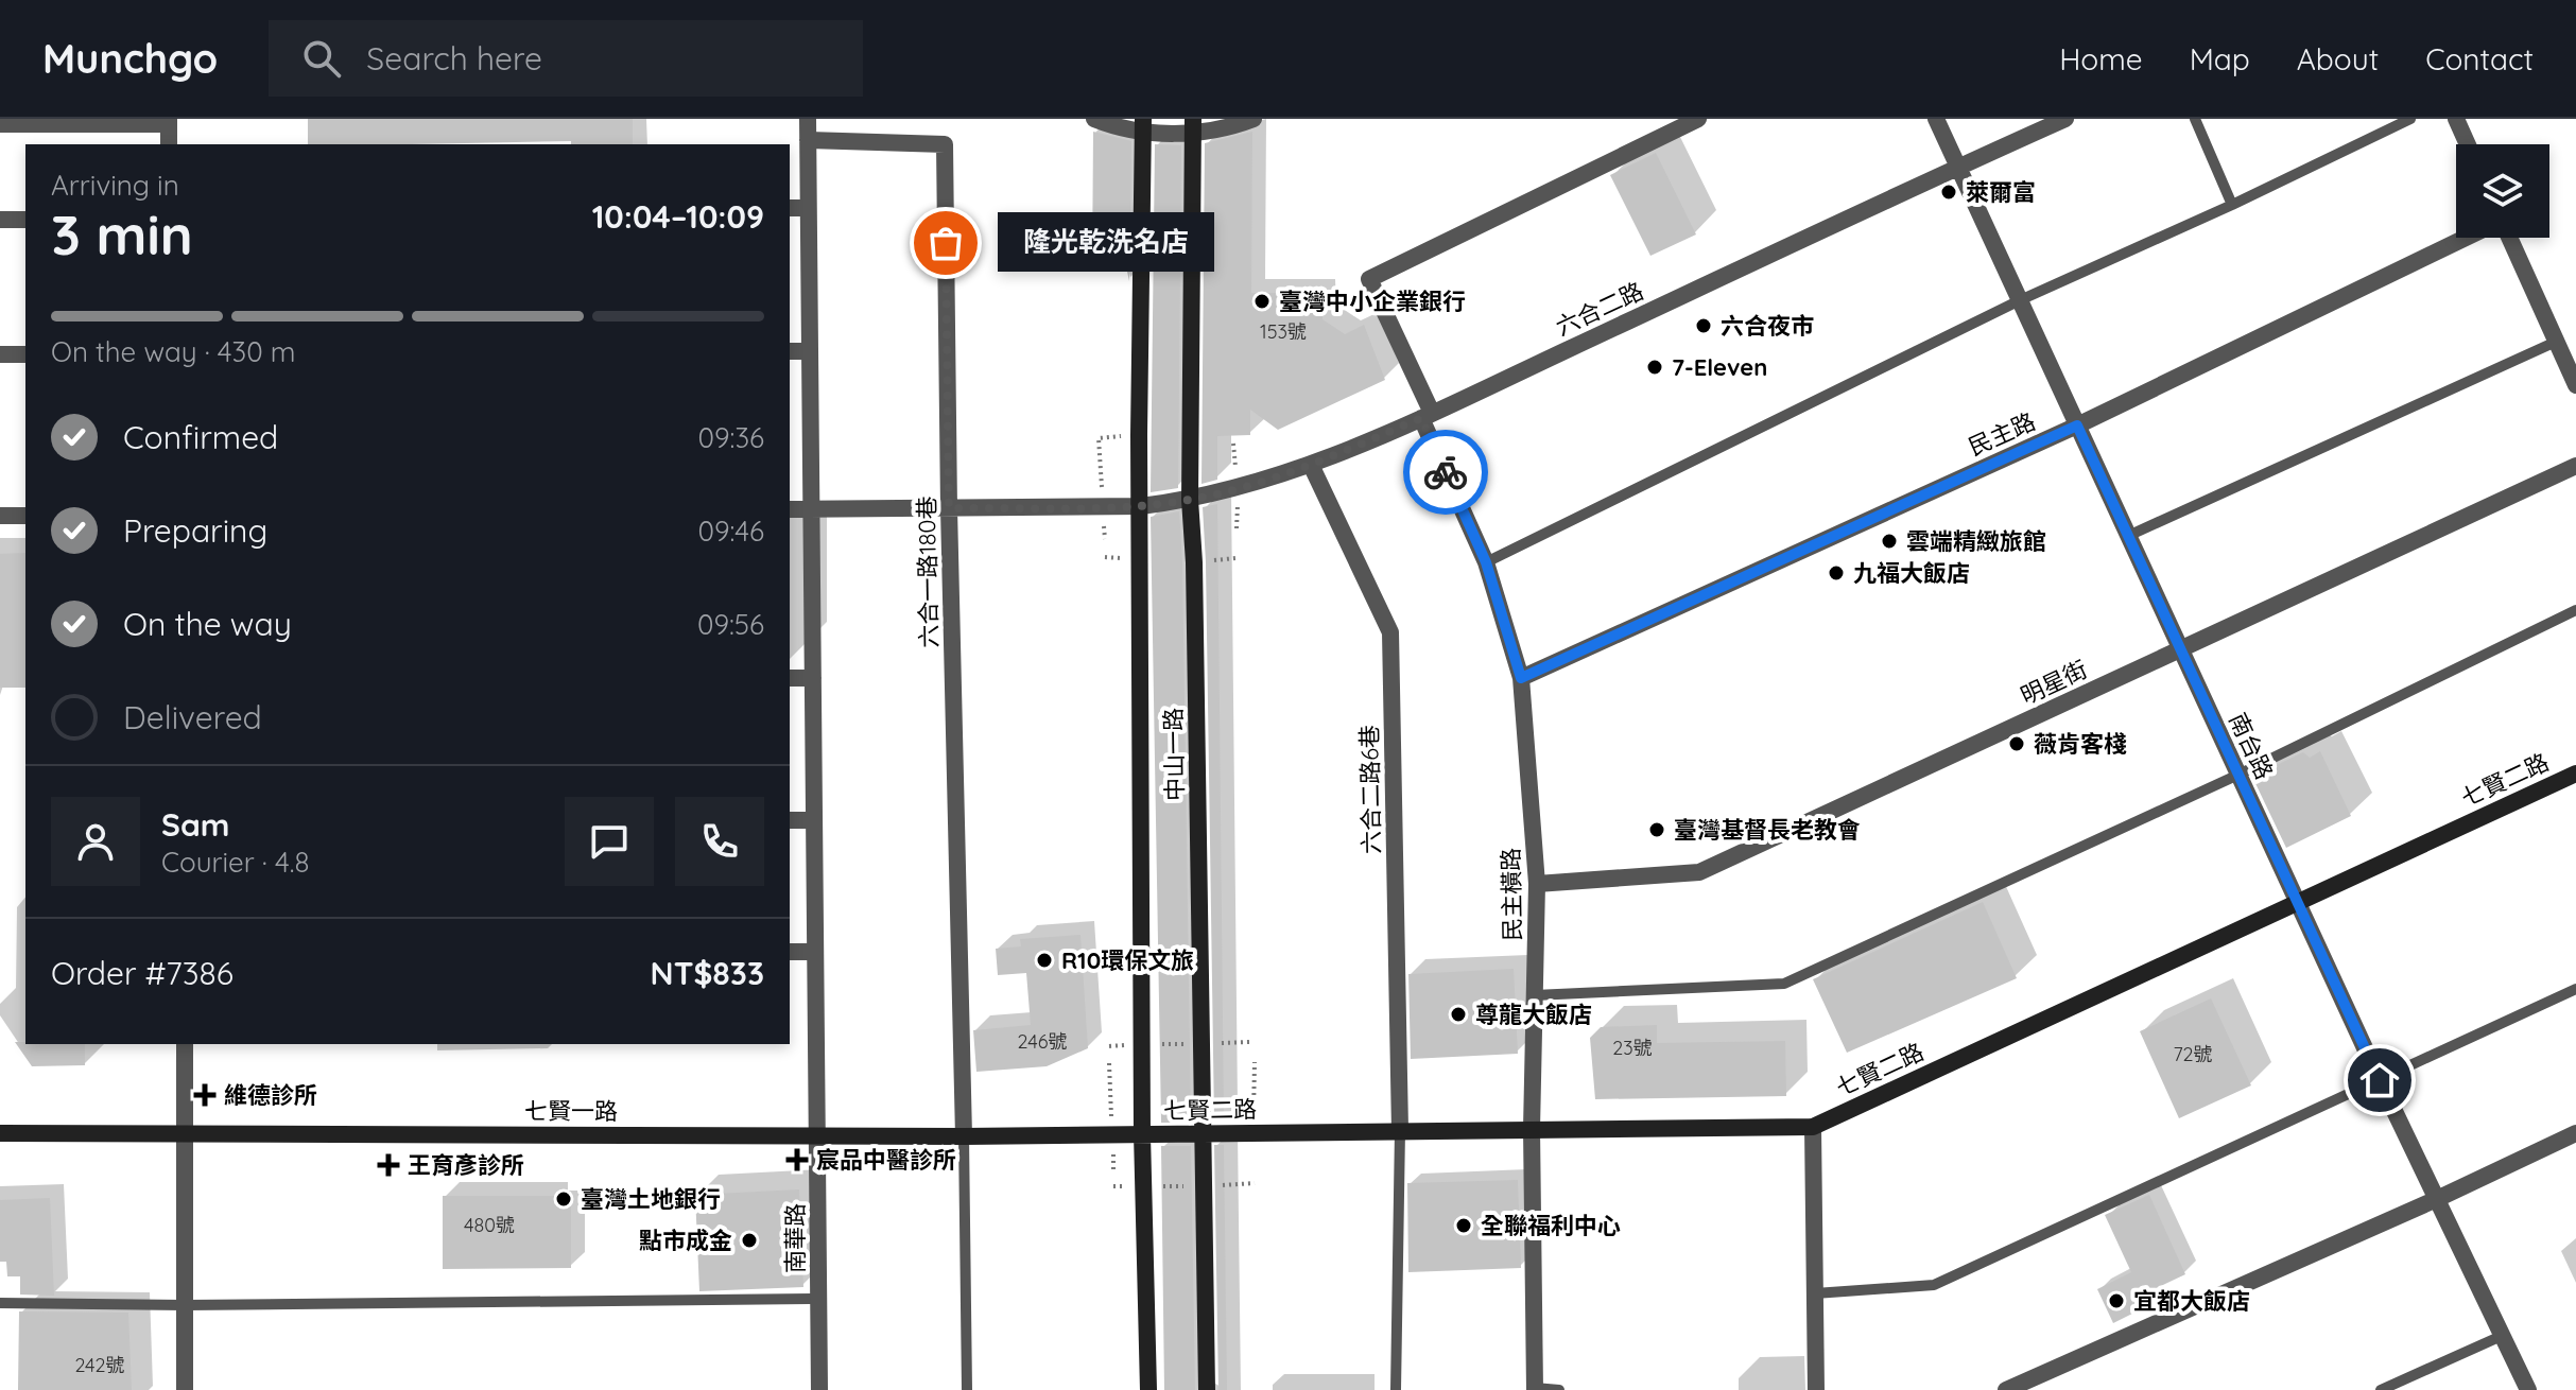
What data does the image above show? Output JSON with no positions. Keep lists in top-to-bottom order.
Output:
{
  "streets": {
    "street": [
      "六合二路",
      "民主路",
      "六合一路180巷",
      "明星街",
      "南台路",
      "中山一路",
      "七賢二路",
      "六合二路6巷",
      "民主橫路",
      "七賢一路",
      "南華路"
    ]
  },
  "crossings": [
    ["六合二路", "六合一路180巷"],
    ["六合二路", "南台路"],
    ["六合二路", "中山一路"],
    ["六合二路", "六合二路6巷"],
    ["六合二路", "民主橫路"],
    ["六合二路", "南華路"],
    ["民主路", "南台路"],
    ["民主路", "民主橫路"],
    ["六合一路180巷", "七賢一路"],
    ["六合一路180巷", "南華路"],
    ["明星街", "南台路"],
    ["明星街", "民主橫路"],
    ["南台路", "七賢二路"],
    ["中山一路", "七賢二路"],
    ["中山一路", "七賢一路"],
    ["七賢二路", "六合二路6巷"],
    ["七賢二路", "民主橫路"],
    ["七賢二路", "七賢一路"],
    ["七賢一路", "南華路"]
  ],
  "places": {
    "other": [
      "萊爾富",
      "隆光乾洗名店",
      "臺灣中小企業銀行",
      "六合夜市",
      "7-Eleven",
      "雲端精緻旅館",
      "九福大飯店",
      "薇肯客棧",
      "臺灣基督長老教會",
      "R10環保文旅",
      "尊龍大飯店",
      "臺灣土地銀行",
      "全聯福利中心",
      "點市成金",
      "宜都大飯店"
    ],
    "health": ["維德診所", "宸品中醫診所", "王育彥診所"]
  },
  "house_numbers": [
    "153號",
    "246號",
    "23號",
    "72號",
    "480號",
    "242號"
  ],
  "page": {
    "header": "Munchgo",
    "search": "Search here",
    "nav": [
      "Home",
      "Map",
      "About",
      "Contact"
    ],
    "heading": ["3 min", "Arriving in", "10:04–10:09"],
    "panel": [
      "Sam",
      "Courier · 4.8",
      "Order #7386",
      "NT$833"
    ],
    "bubble": "隆光乾洗名店",
    "bar": "On the way · 430 m",
    "list": [
      ["Confirmed", "09:36"],
      ["Preparing", "09:46"],
      ["On the way", "09:56"],
      "Delivered"
    ]
  }
}
